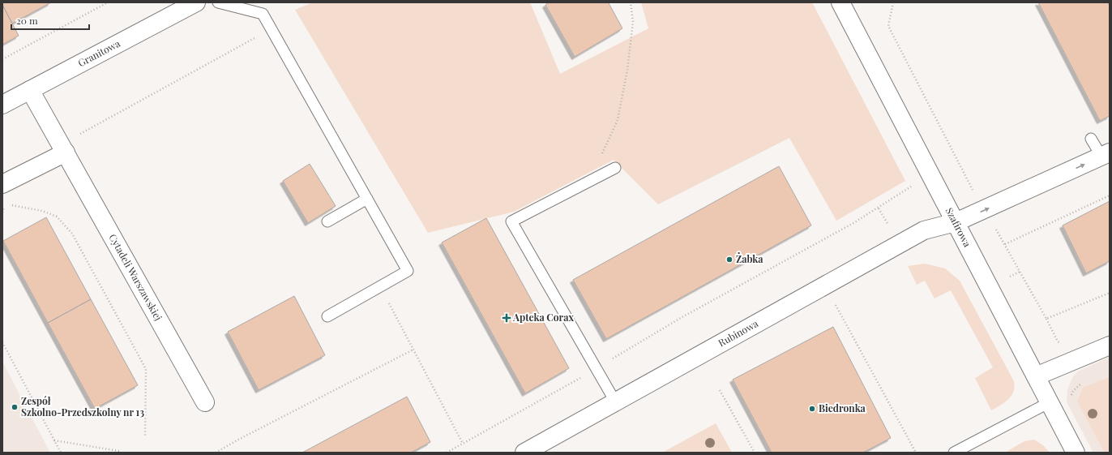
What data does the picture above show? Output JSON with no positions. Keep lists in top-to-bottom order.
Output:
{
  "streets": {
    "street": [
      "Granitowa",
      "Szafirowa",
      "Cytadeli Warszawskiej",
      "Rubinowa"
    ]
  },
  "crossings": [
    ["Granitowa", "Cytadeli Warszawskiej"],
    ["Szafirowa", "Rubinowa"]
  ],
  "places": {
    "other": ["Żabka", "Zespół Szkolno-Przedszkolny nr 13", "Biedronka"],
    "health": ["Apteka Corax"]
  },
  "scale_bar": "20 m"
}
